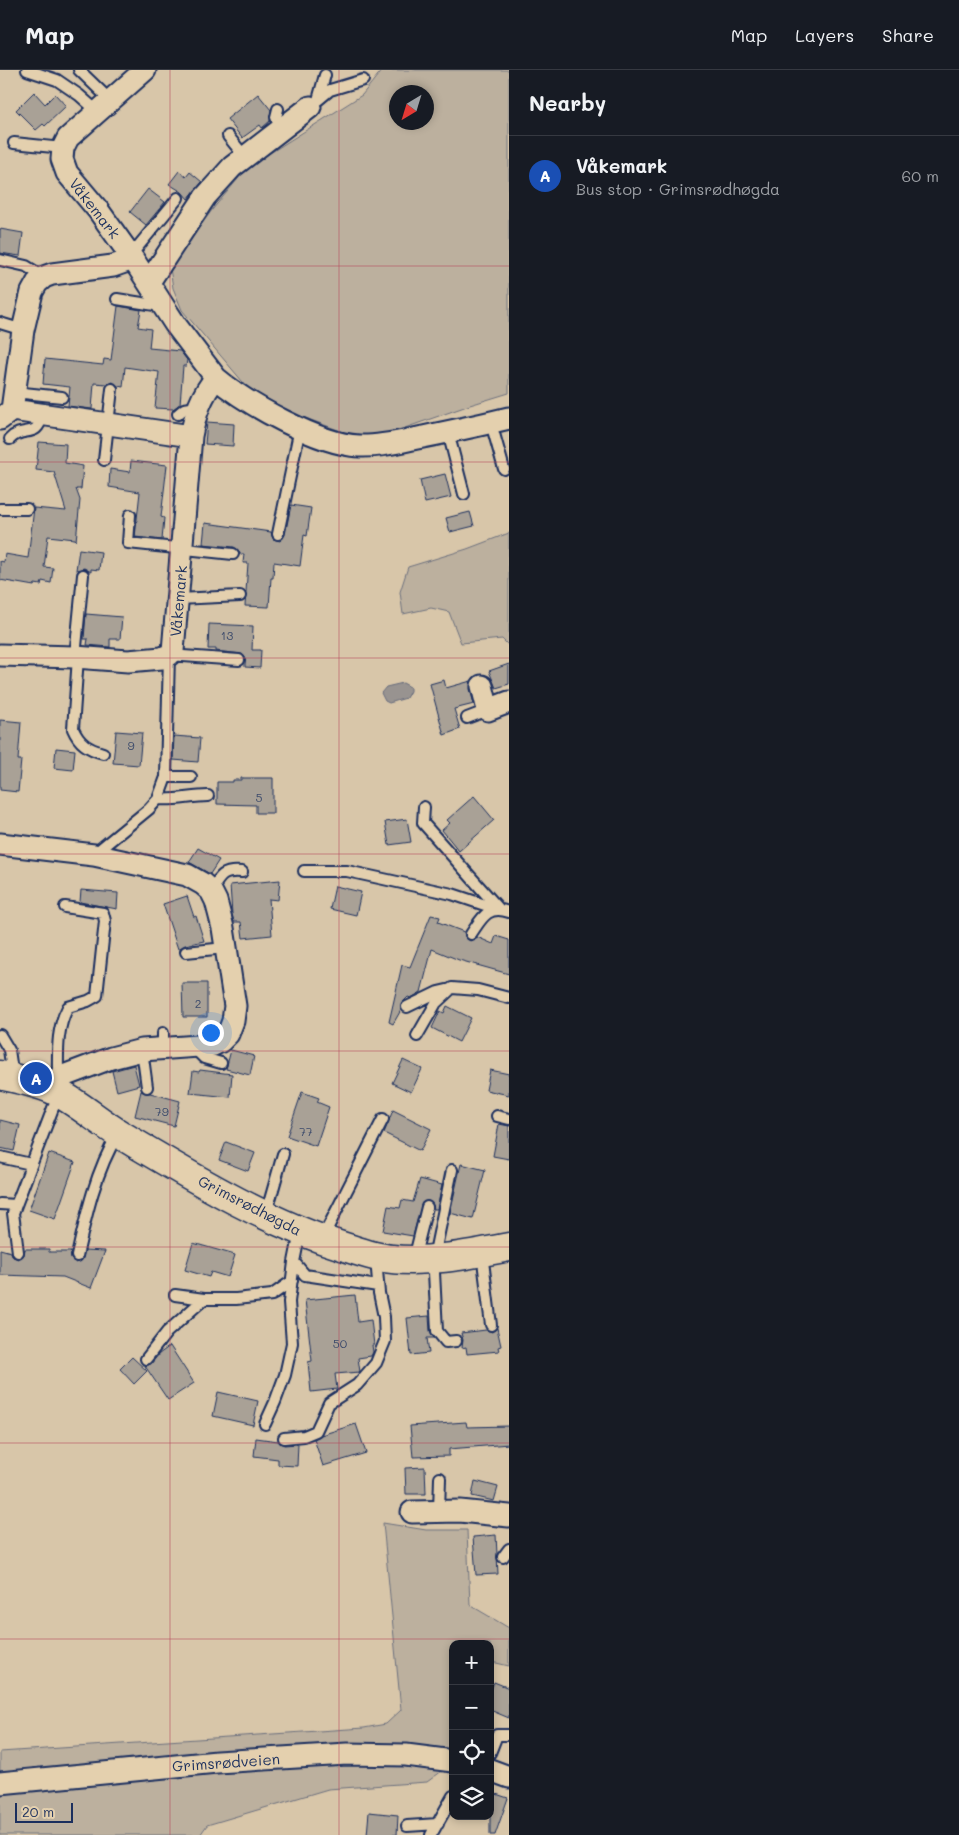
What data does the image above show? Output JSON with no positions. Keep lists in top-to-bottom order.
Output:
{
  "streets": {
    "main road": ["Grimsrødhøgda"],
    "street": ["Våkemark", "Grimsrødveien"]
  },
  "house_numbers": [
    "13",
    "9",
    "5",
    "2",
    "79",
    "77",
    "50"
  ],
  "scale_bar": "20 m",
  "north": "bottom left",
  "page": {
    "header": "Map",
    "nav": ["Map", "Layers", "Share"],
    "heading": "Nearby",
    "list": [
      {
        "mark": "A",
        "name": "Våkemark",
        "note": "Bus stop · Grimsrødhøgda",
        "value": "60 m"
      }
    ],
    "pins": "A",
    "map_buttons": ["+", "−"],
    "scale": "20 m"
  }
}
